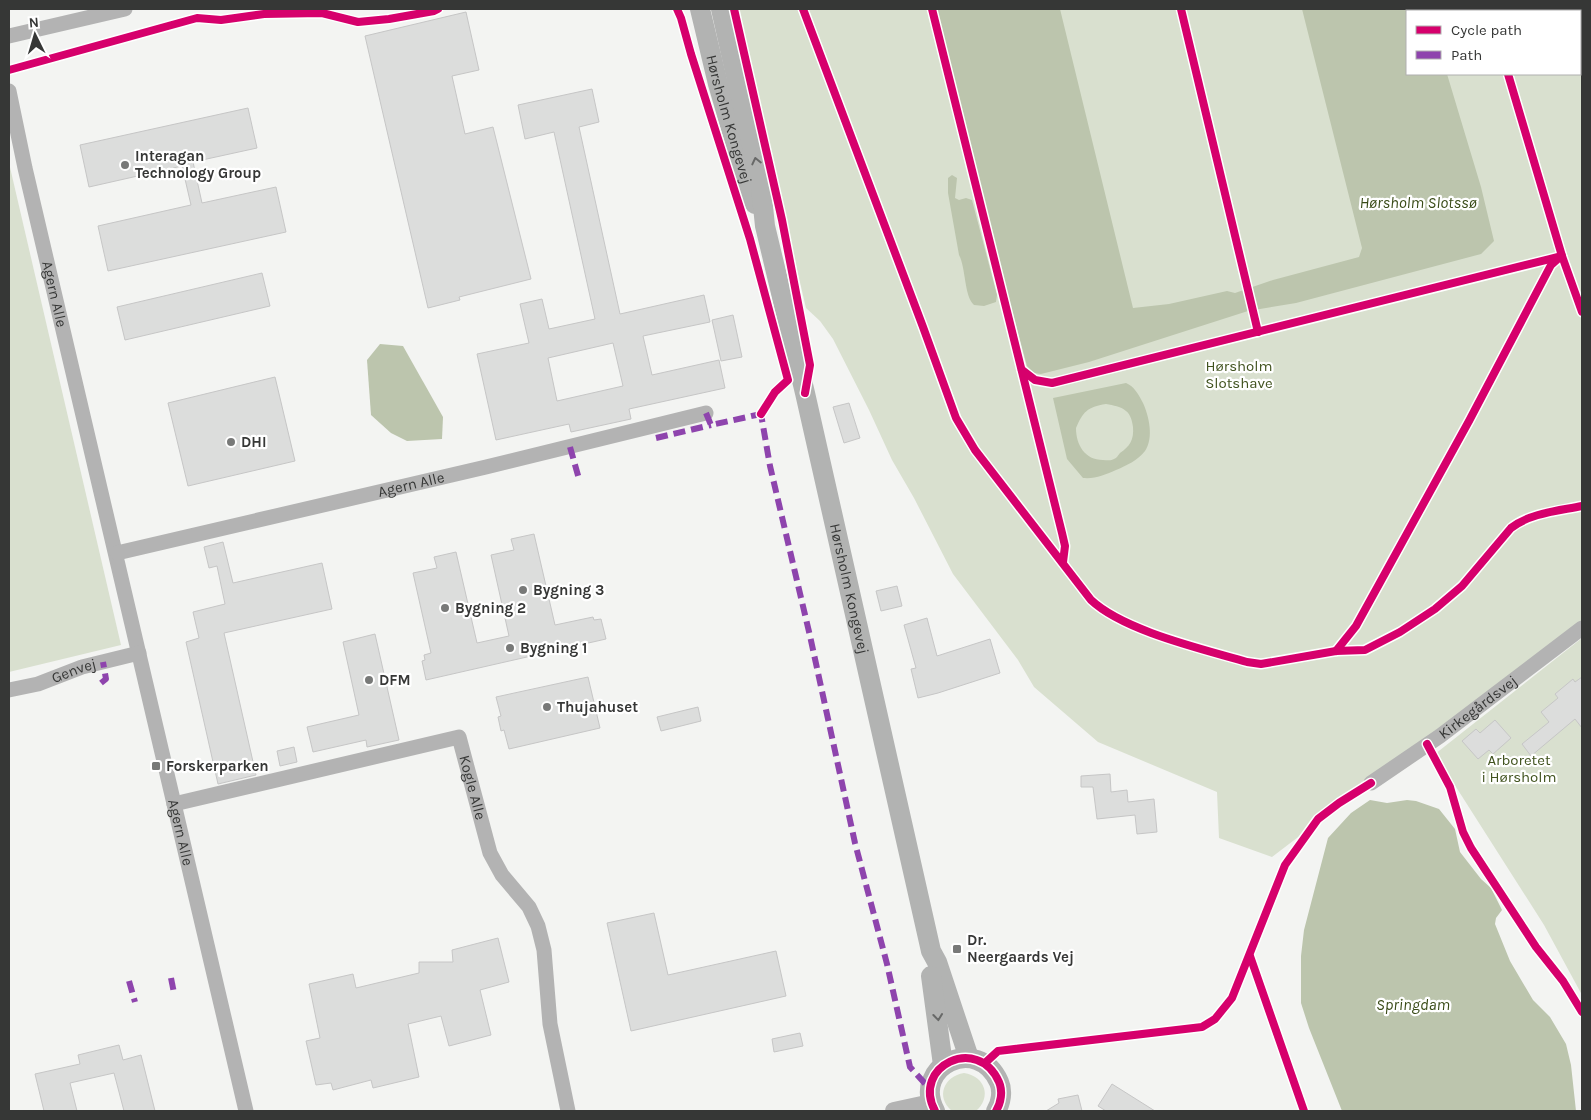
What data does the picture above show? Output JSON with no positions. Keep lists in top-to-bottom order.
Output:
{
  "streets": {
    "main road": ["Hørsholm Kongevej"],
    "street": [
      "Agern Alle",
      "Genvej",
      "Kirkegårdsvej",
      "Kogle Alle"
    ]
  },
  "crossings": [
    ["Agern Alle", "Genvej"],
    ["Agern Alle", "Kogle Alle"]
  ],
  "water": ["Hørsholm Slotssø", "Springdam"],
  "parks": ["Hørsholm Slotshave", "Arboretet i Hørsholm"],
  "places": {
    "other": [
      "Interagan Technology Group",
      "DHI",
      "Bygning 3",
      "Bygning 2",
      "Bygning 1",
      "DFM",
      "Thujahuset"
    ],
    "transit": ["Forskerparken", "Dr. Neergaards Vej"]
  },
  "legend": ["Cycle path", "Path"],
  "north": "top"
}
